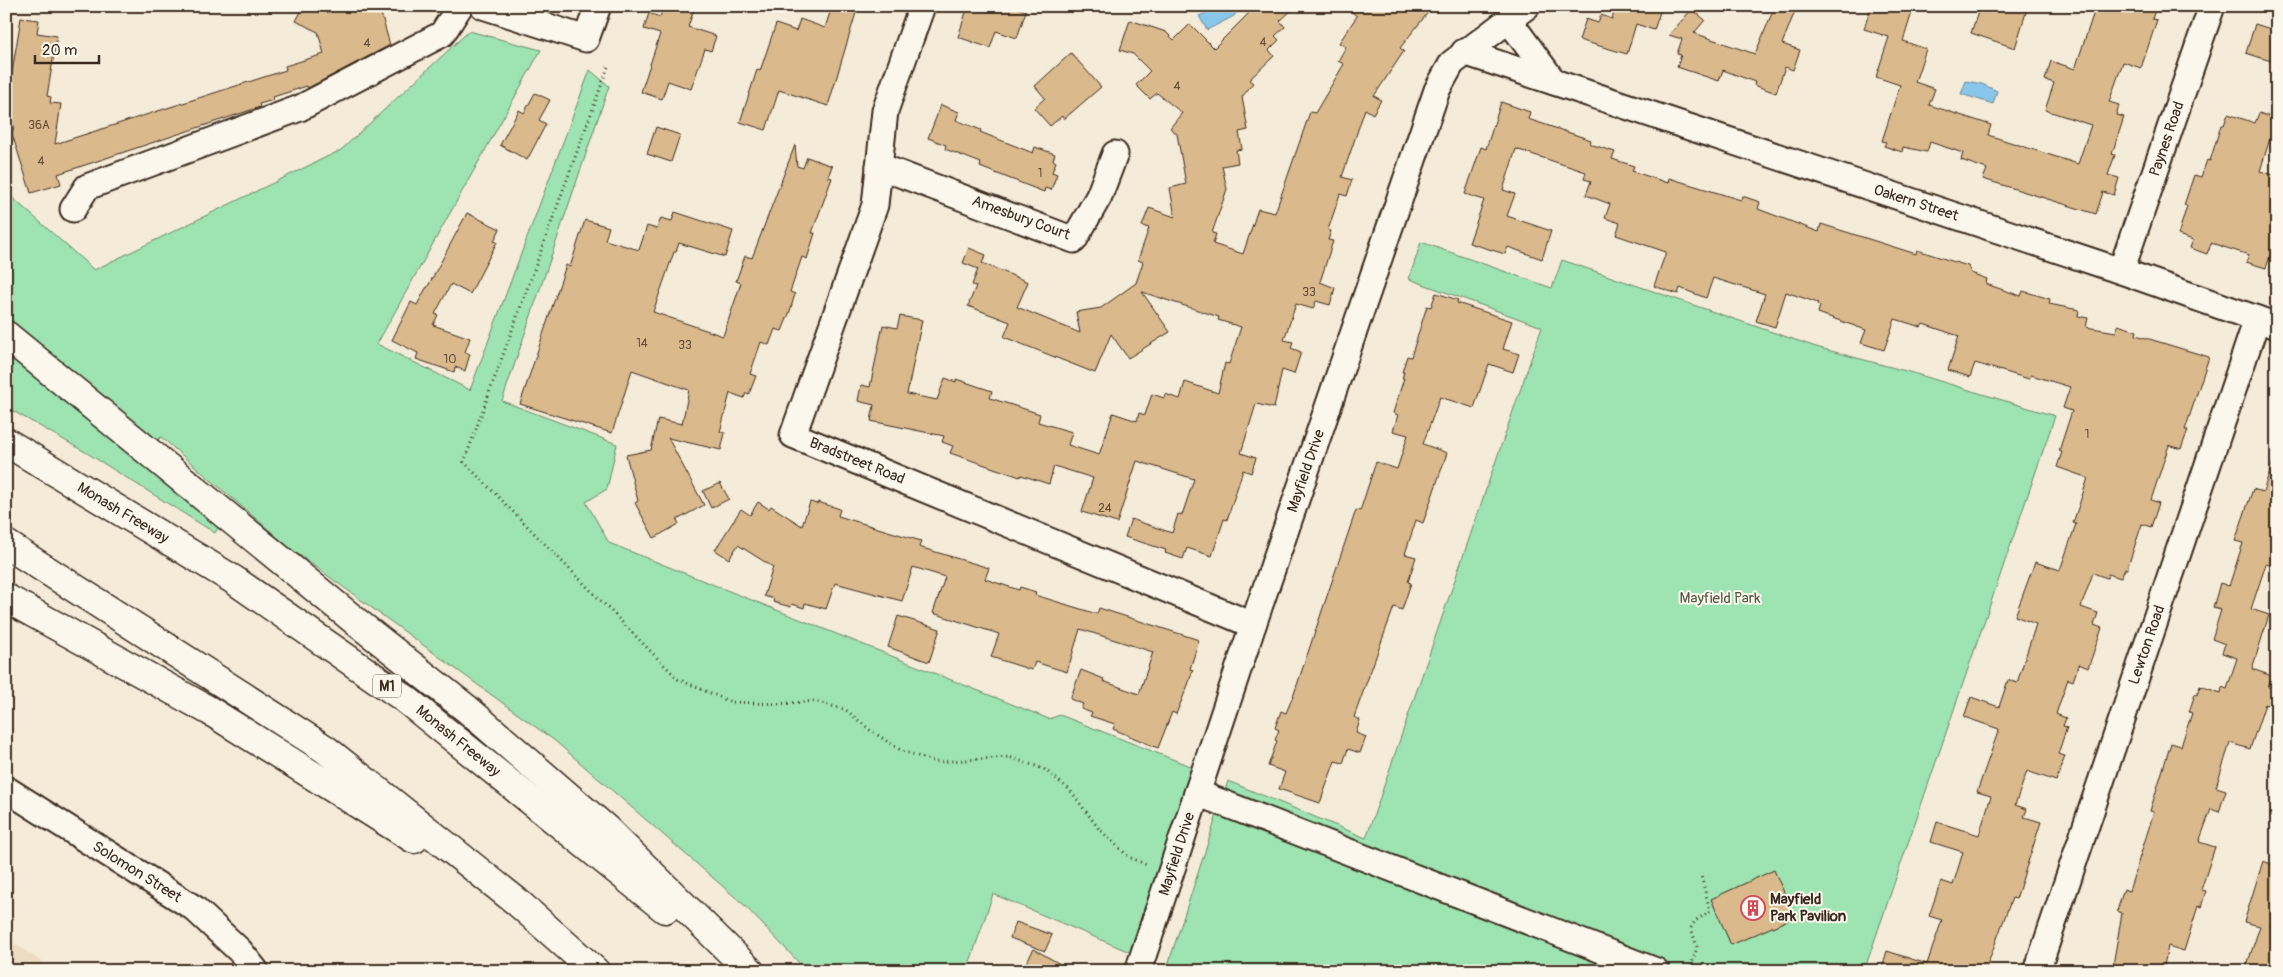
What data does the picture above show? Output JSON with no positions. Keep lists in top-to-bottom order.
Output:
{
  "streets": {
    "highway": ["Monash Freeway", "M1"],
    "street": [
      "Paynes Road",
      "Oakern Street",
      "Amesbury Court",
      "Bradstreet Road",
      "Mayfield Drive",
      "Lewton Road",
      "Solomon Street"
    ]
  },
  "crossings": [
    ["Paynes Road", "Oakern Street"],
    ["Oakern Street", "Mayfield Drive"],
    ["Oakern Street", "Lewton Road"],
    ["Amesbury Court", "Bradstreet Road"],
    ["Bradstreet Road", "Mayfield Drive"]
  ],
  "parks": ["Mayfield Park"],
  "places": {
    "building": ["Mayfield Park Pavilion"]
  },
  "house_numbers": [
    "4",
    "4",
    "4",
    "36A",
    "4",
    "1",
    "33",
    "14",
    "33",
    "10",
    "1",
    "24"
  ],
  "scale_bar": "20 m"
}
